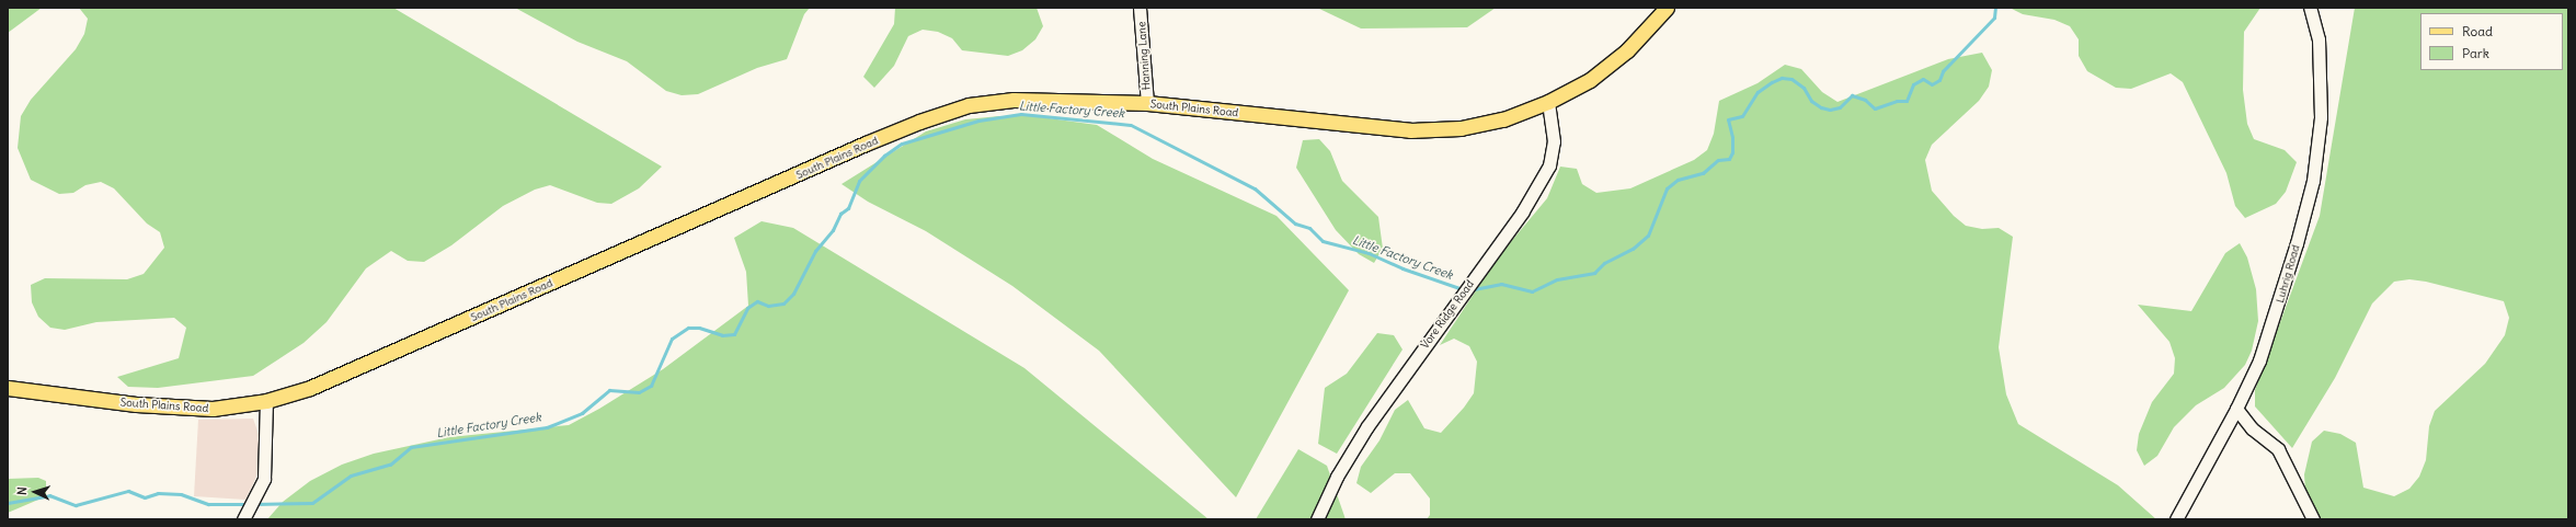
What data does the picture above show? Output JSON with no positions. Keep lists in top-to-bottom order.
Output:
{
  "streets": {
    "main road": ["South Plains Road"],
    "street": ["Hanning Lane", "Luhrig Road", "Vore Ridge Road"]
  },
  "crossings": [
    ["Hanning Lane", "South Plains Road"],
    ["South Plains Road", "Vore Ridge Road"]
  ],
  "water": ["Little Factory Creek"],
  "legend": ["Road", "Park"],
  "north": "left"
}
